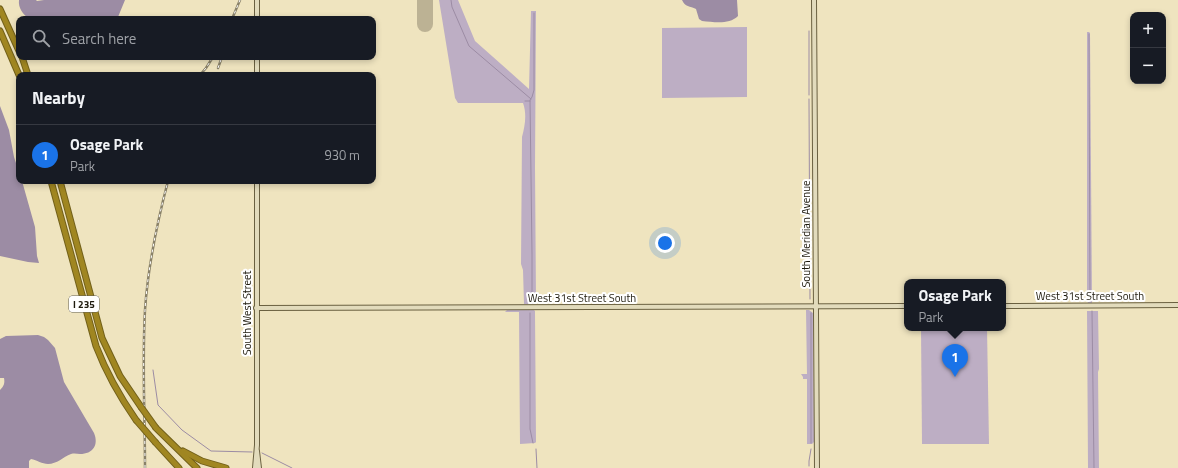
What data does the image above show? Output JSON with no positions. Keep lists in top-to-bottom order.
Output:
{
  "streets": {
    "highway": ["I 235"],
    "street": ["South Meridian Avenue", "West 31st Street South", "South West Street"]
  },
  "crossings": [
    ["South Meridian Avenue", "West 31st Street South"],
    ["West 31st Street South", "South West Street"]
  ],
  "page": {
    "map_buttons": ["+", "−"],
    "search": "Search here",
    "heading": "Nearby",
    "list": [
      {
        "mark": "1",
        "name": "Osage Park",
        "note": "Park",
        "value": "930 m"
      }
    ],
    "popup": ["Osage Park", "Park"],
    "pins": "1"
  }
}
